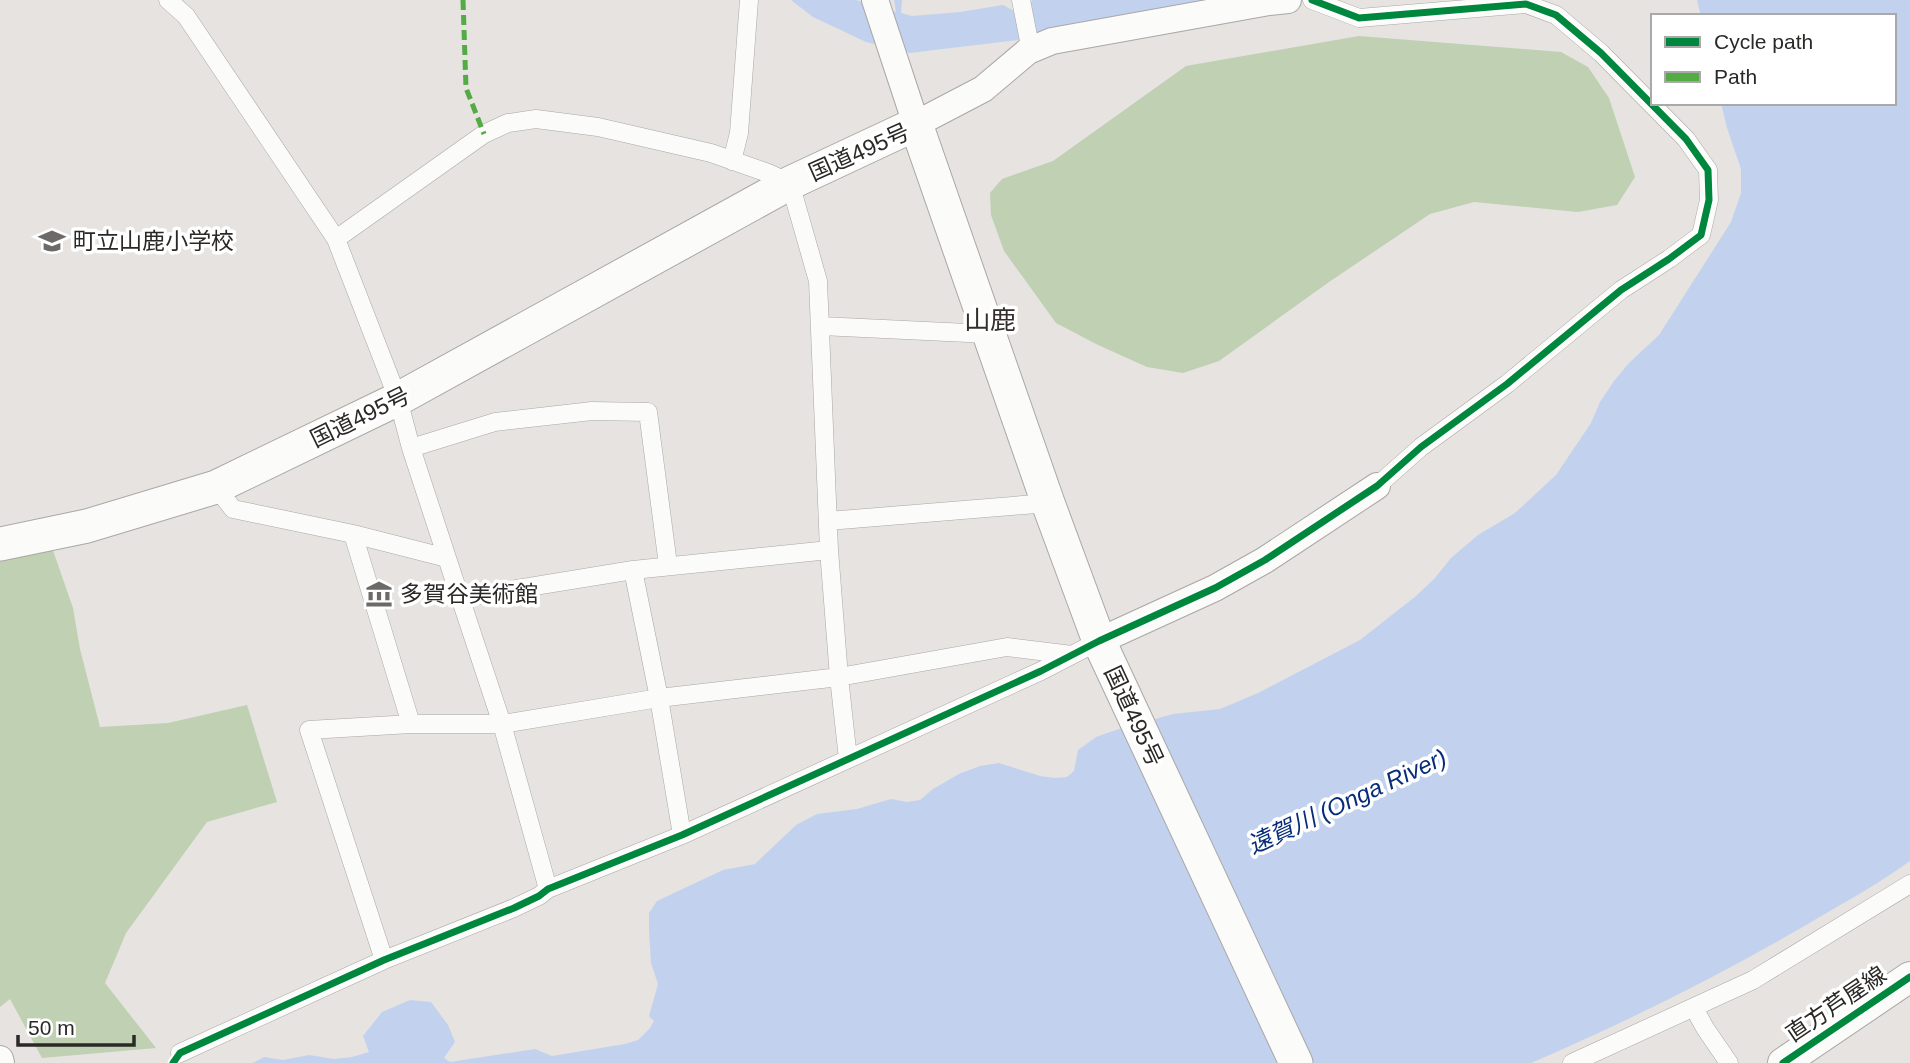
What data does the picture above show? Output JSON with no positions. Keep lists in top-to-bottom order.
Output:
{
  "streets": {
    "highway": ["国道495号"],
    "main road": ["直方芦屋線"]
  },
  "districts": ["山鹿"],
  "water": ["遠賀川 (Onga River)"],
  "places": {
    "school or university": ["町立山鹿小学校"],
    "museum": ["多賀谷美術館"]
  },
  "legend": ["Cycle path", "Path"],
  "scale_bar": "50 m"
}
